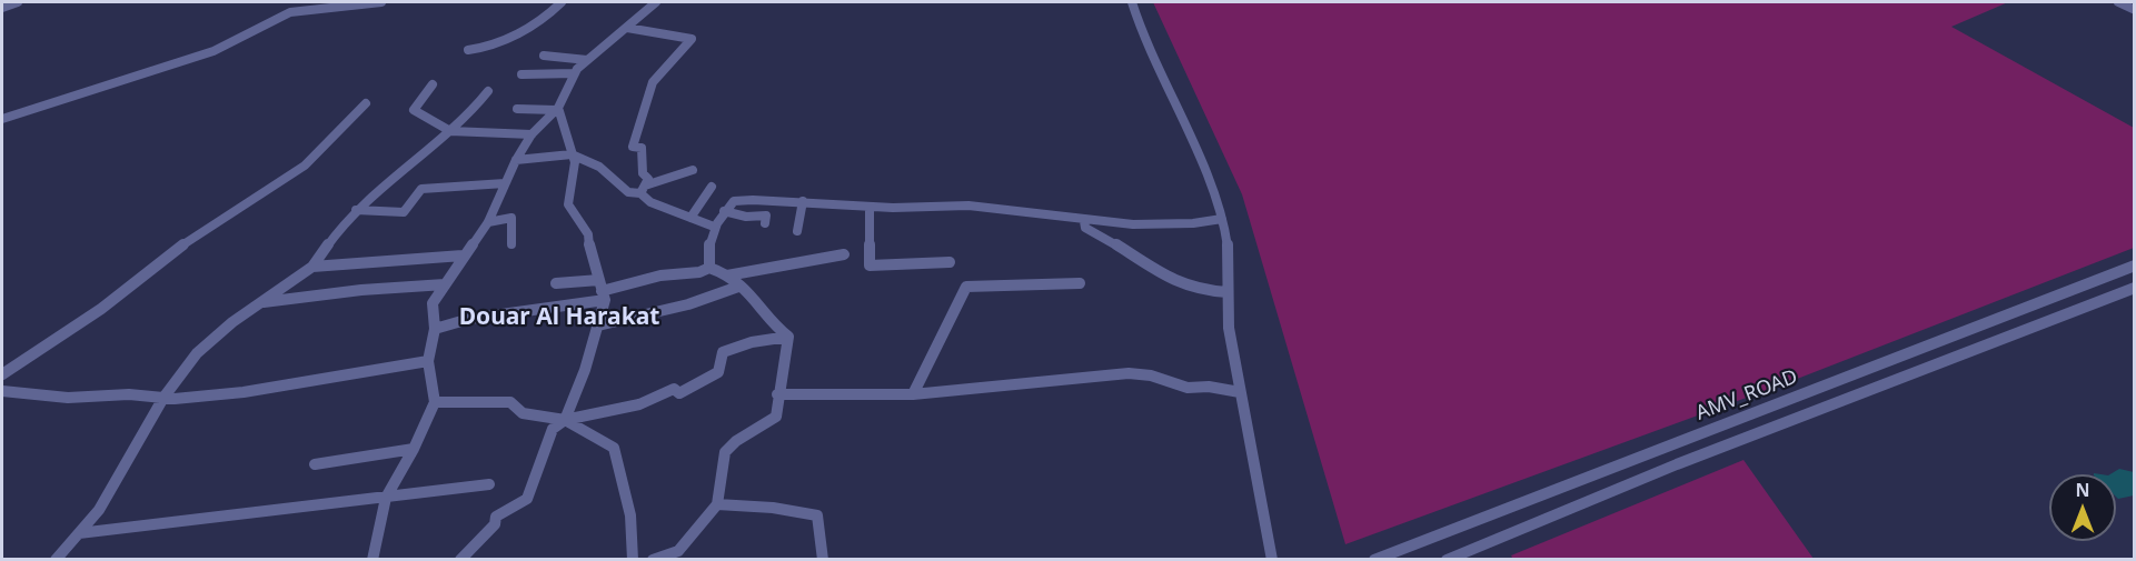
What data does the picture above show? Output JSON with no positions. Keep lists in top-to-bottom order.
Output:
{
  "streets": {
    "street": ["AMV_ROAD"]
  },
  "districts": ["Douar Al Harakat"],
  "north": "top"
}
